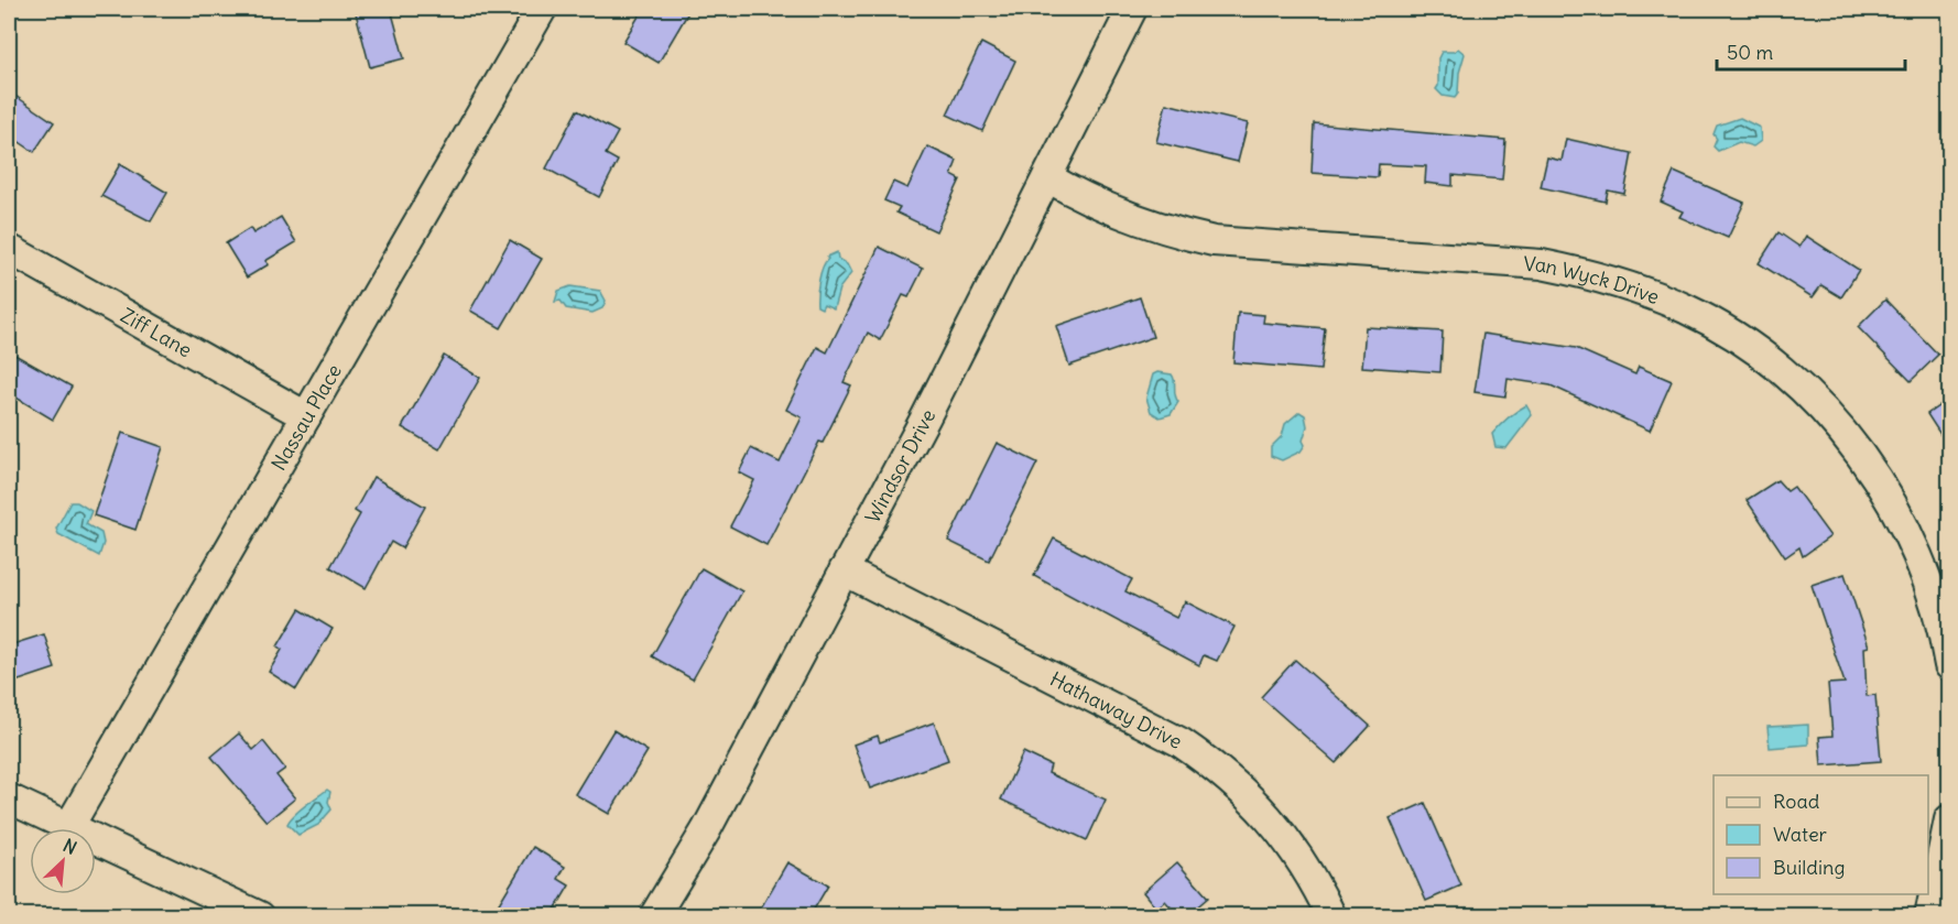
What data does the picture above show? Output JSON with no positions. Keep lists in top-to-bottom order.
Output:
{
  "streets": {
    "street": [
      "Van Wyck Drive",
      "Ziff Lane",
      "Nassau Place",
      "Windsor Drive",
      "Hathaway Drive"
    ]
  },
  "crossings": [
    ["Van Wyck Drive", "Windsor Drive"],
    ["Ziff Lane", "Nassau Place"],
    ["Windsor Drive", "Hathaway Drive"]
  ],
  "legend": ["Road", "Water", "Building"],
  "scale_bar": "50 m",
  "north": "top right"
}
